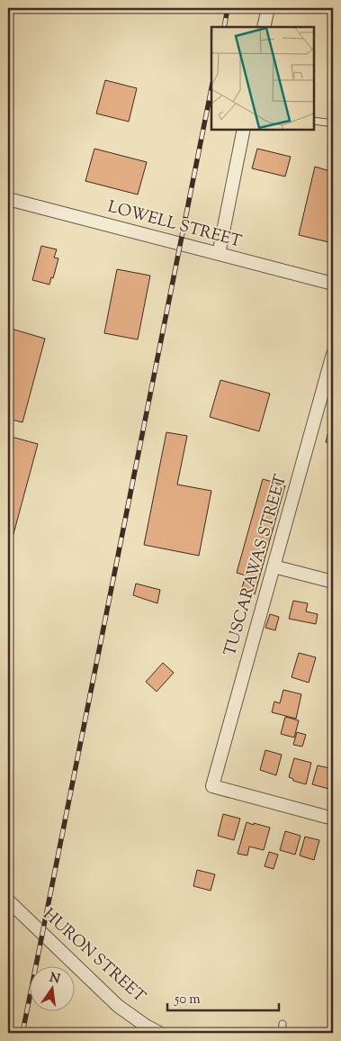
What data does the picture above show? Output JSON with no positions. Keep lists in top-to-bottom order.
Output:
{
  "streets": {
    "street": ["LOWELL STREET", "TUSCARAWAS STREET", "HURON STREET"]
  },
  "scale_bar": "50 m",
  "north": "top"
}
